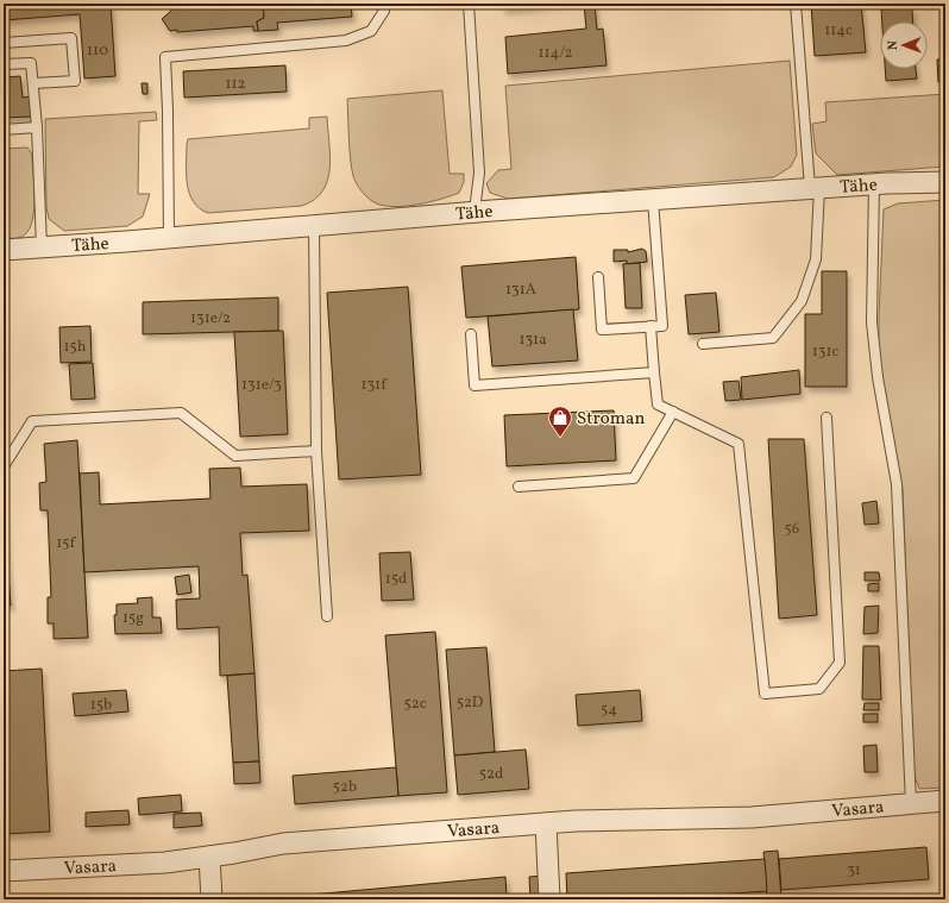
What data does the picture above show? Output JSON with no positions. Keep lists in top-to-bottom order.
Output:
{
  "streets": {
    "street": ["Tähe", "Vasara"]
  },
  "places": {
    "shop": ["Stroman"]
  },
  "house_numbers": [
    "114c",
    "110",
    "114/2",
    "112",
    "131A",
    "131e/2",
    "131a",
    "15h",
    "131c",
    "131e/3",
    "131f",
    "56",
    "15f",
    "15d",
    "15g",
    "52D",
    "52c",
    "15b",
    "54",
    "52d",
    "52b",
    "31"
  ],
  "north": "left"
}
